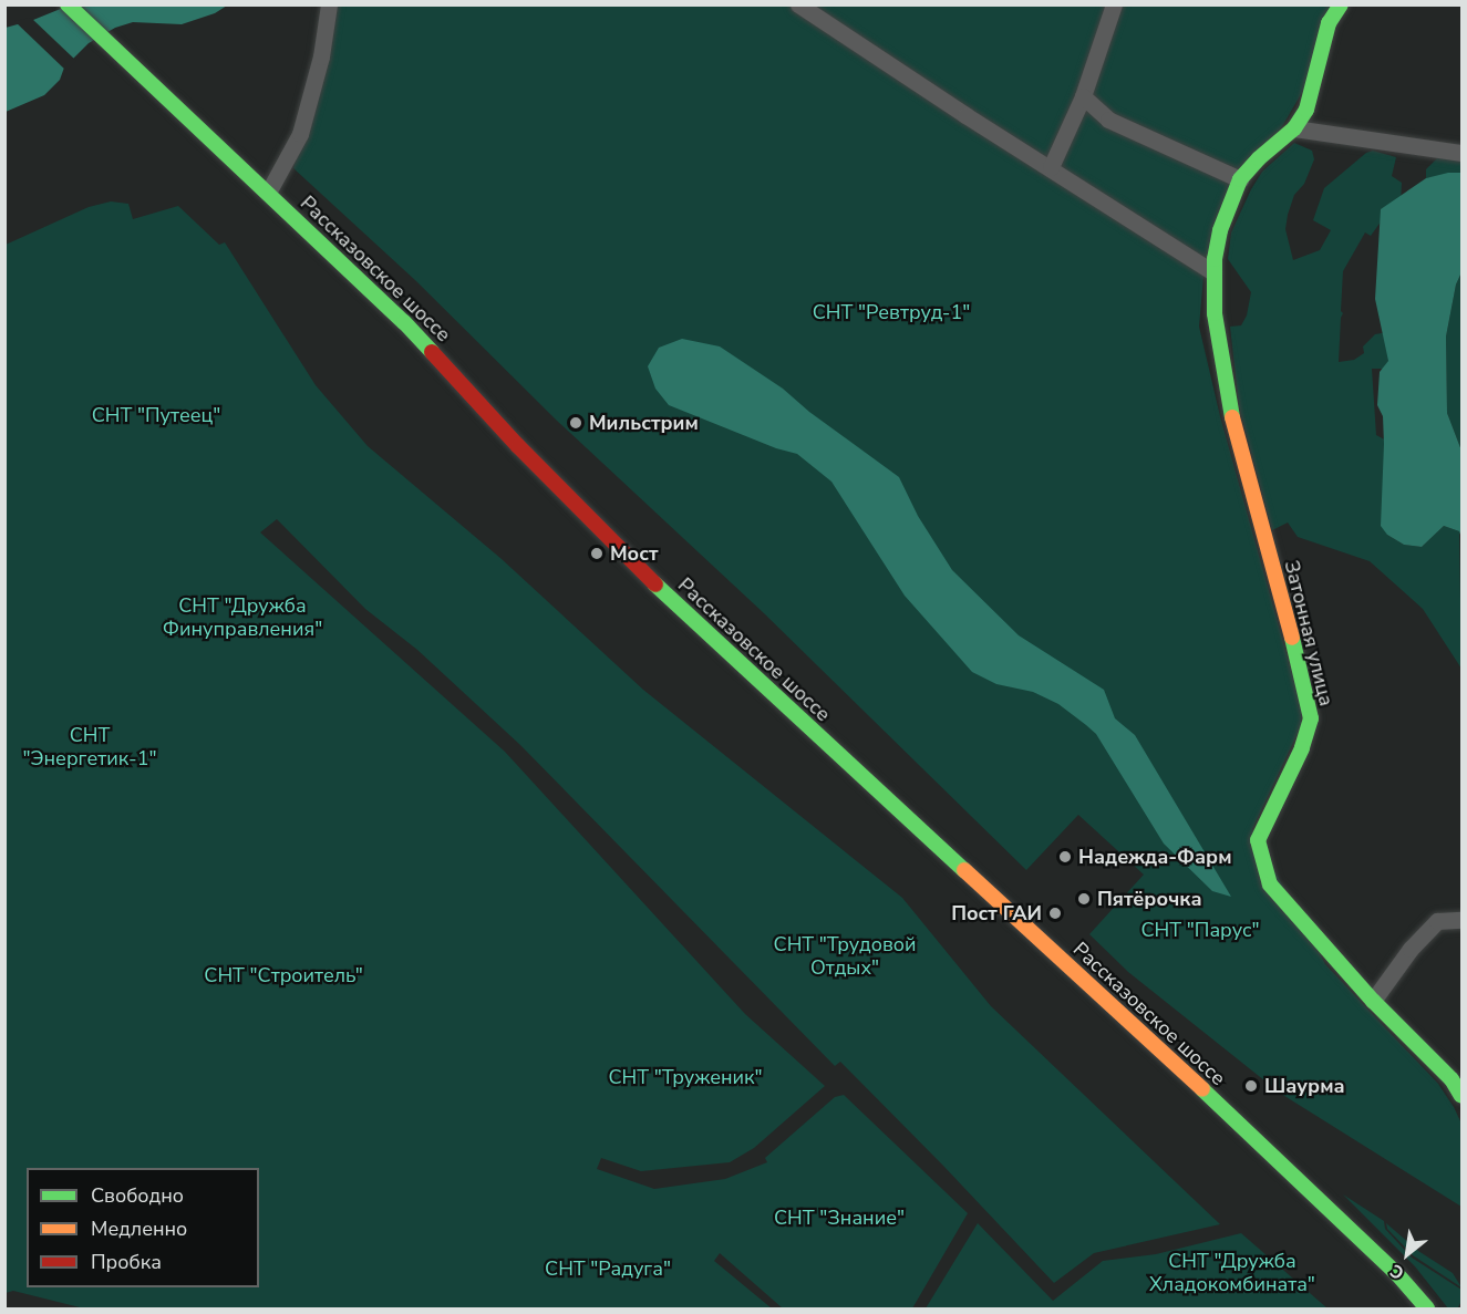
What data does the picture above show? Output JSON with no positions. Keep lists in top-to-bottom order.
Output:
{
  "streets": {
    "main road": ["Рассказовское шоссе", "Затонная улица"]
  },
  "parks": [
    "СНТ \"Ревтруд-1\"",
    "СНТ \"Путеец\"",
    "СНТ \"Дружба Финуправления\"",
    "СНТ \"Энергетик-1\"",
    "СНТ \"Парус\"",
    "СНТ \"Трудовой Отдых\"",
    "СНТ \"Строитель\"",
    "СНТ \"Труженик\"",
    "СНТ \"Знание\"",
    "СНТ \"Дружба Хладокомбината\"",
    "СНТ \"Радуга\""
  ],
  "places": [
    "Мильстрим",
    "Мост",
    "Надежда-Фарм",
    "Пятёрочка",
    "Пост ГАИ",
    "Шаурма"
  ],
  "legend": ["Свободно", "Медленно", "Пробка"],
  "north": "bottom left"
}
